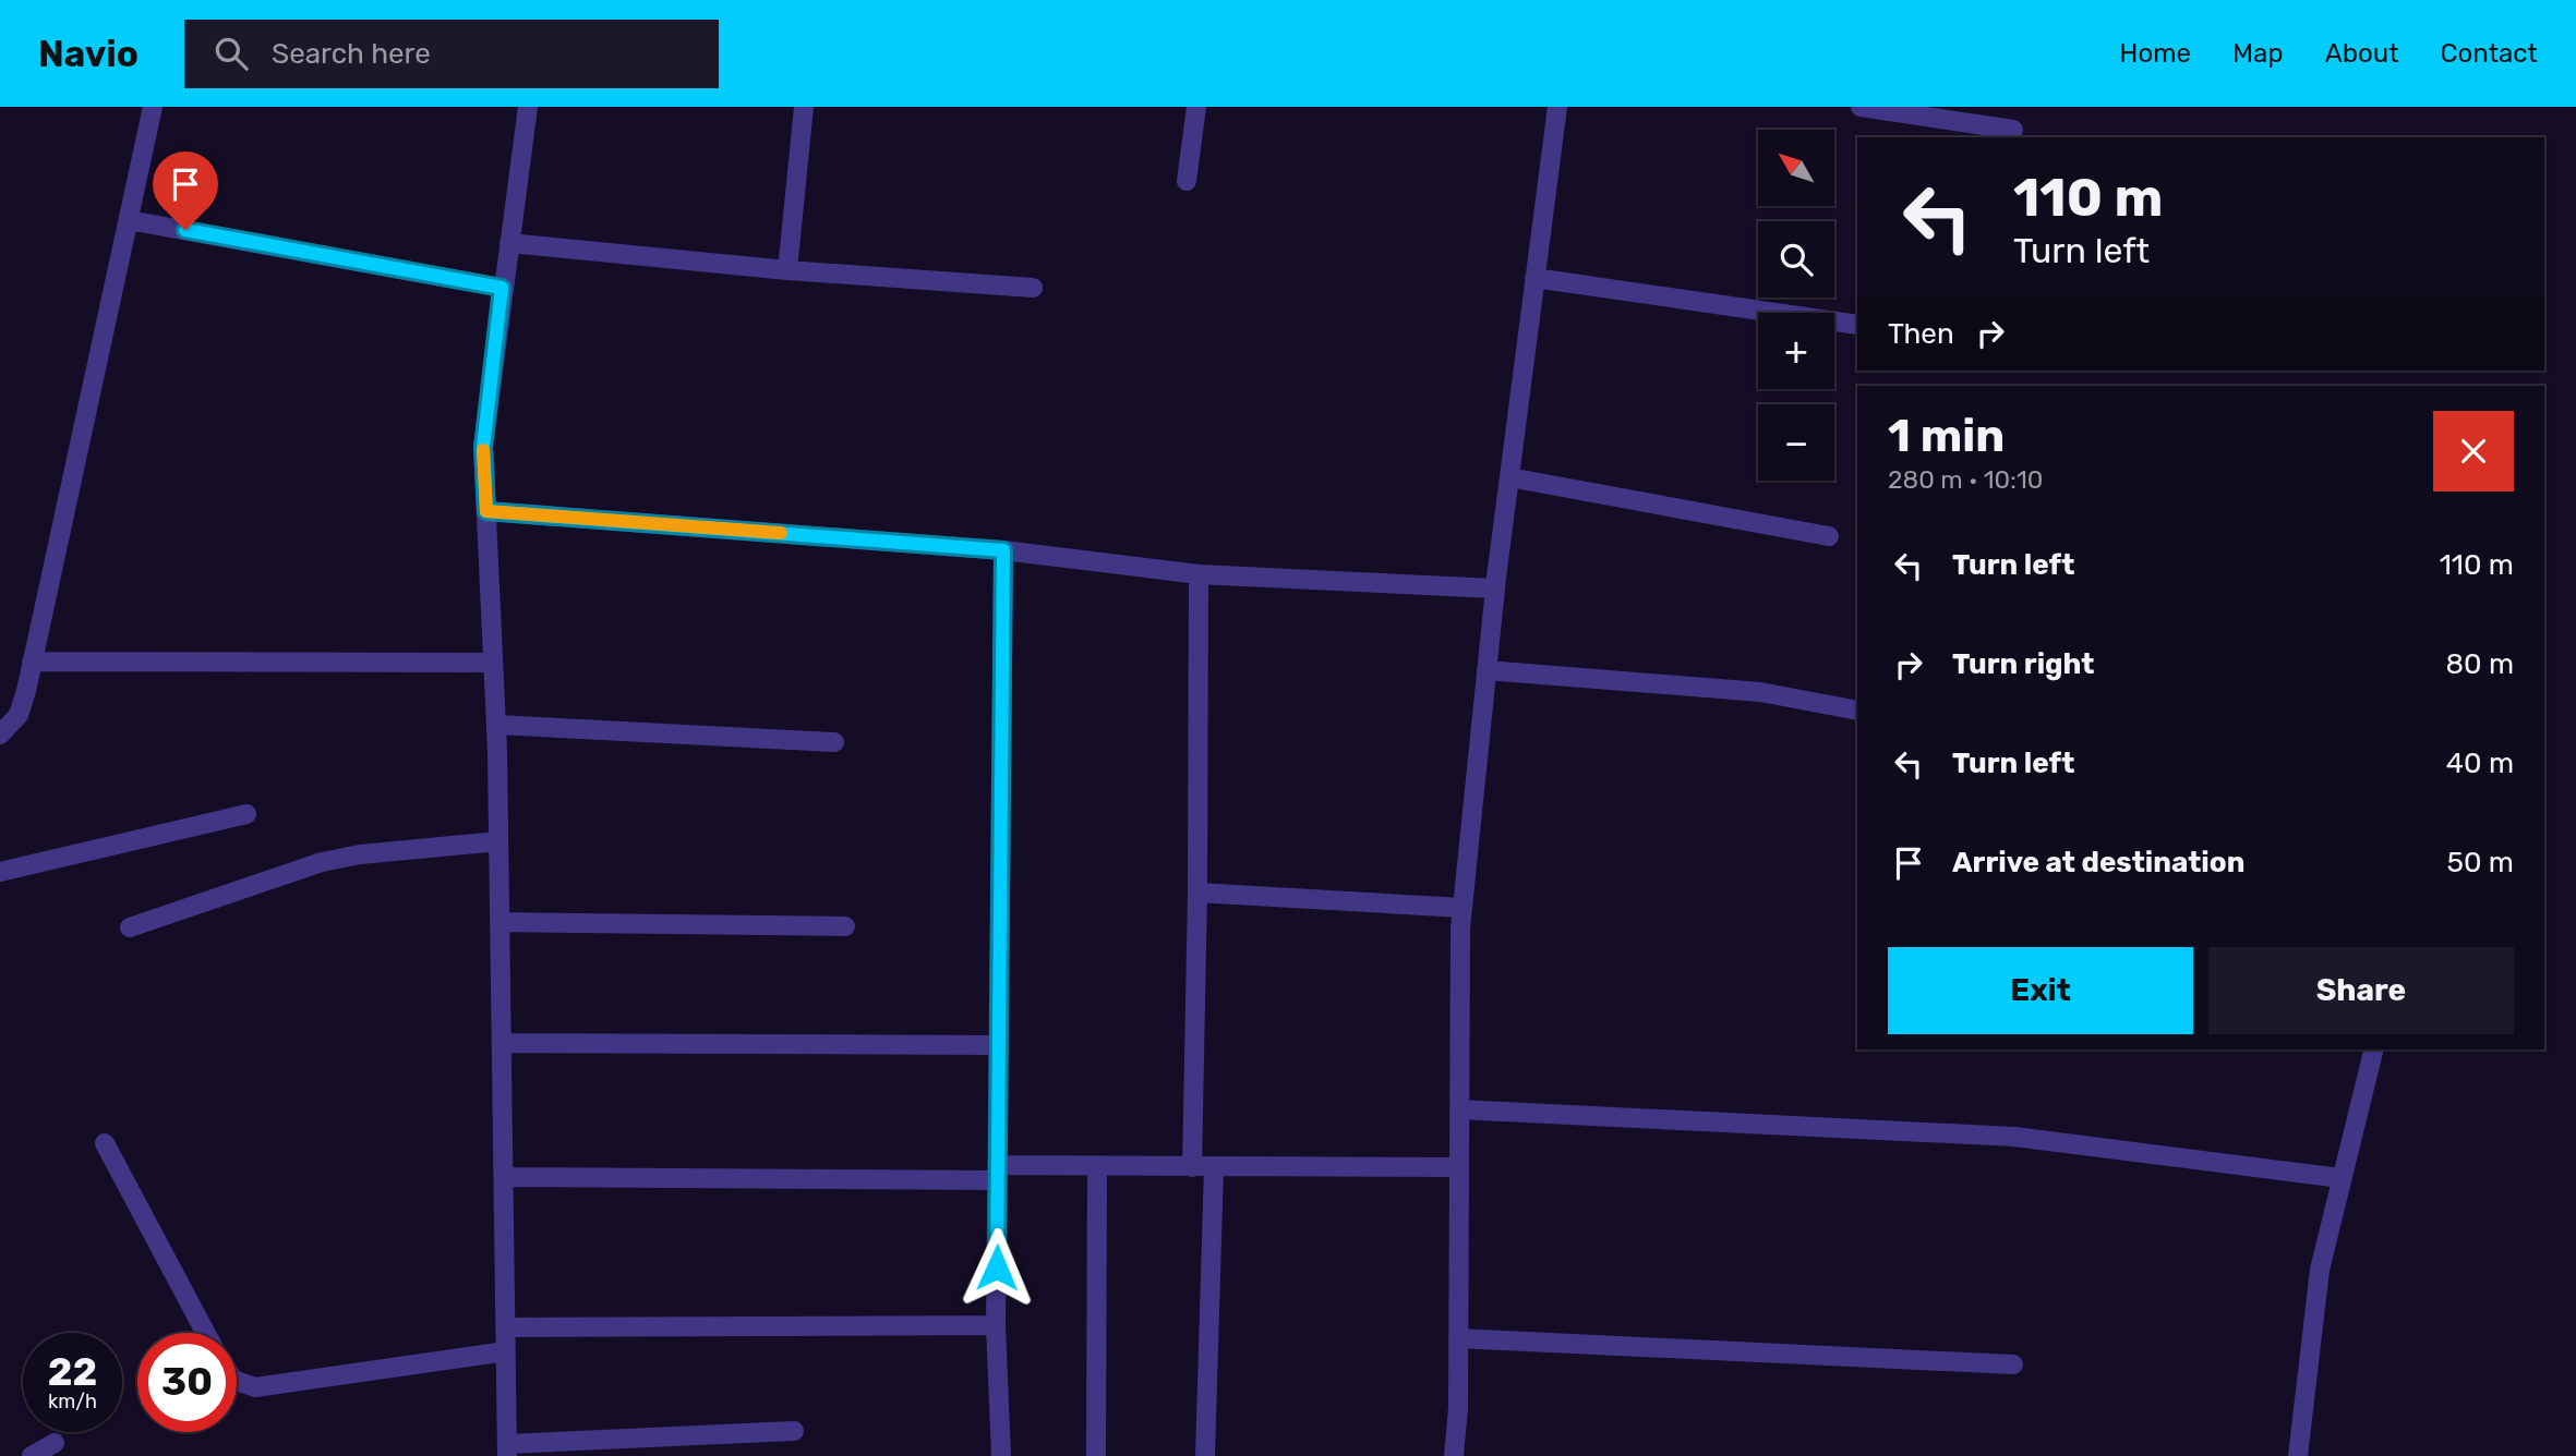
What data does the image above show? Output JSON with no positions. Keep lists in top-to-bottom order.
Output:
{
  "north": "top left",
  "page": {
    "header": "Navio",
    "search": "Search here",
    "nav": [
      "Home",
      "Map",
      "About",
      "Contact"
    ],
    "map_buttons": ["+", "−"],
    "turn": ["110 m", "Turn left"],
    "then": "Then",
    "heading": ["1 min", "280 m · 10:10"],
    "list": [
      {
        "name": "Turn left",
        "value": "110 m"
      },
      {
        "name": "Turn right",
        "value": "80 m"
      },
      {
        "name": "Turn left",
        "value": "40 m"
      },
      {
        "name": "Arrive at destination",
        "value": "50 m"
      }
    ],
    "buttons": ["Exit", "Share"],
    "speed": "22 km/h",
    "limit": "30"
  }
}
